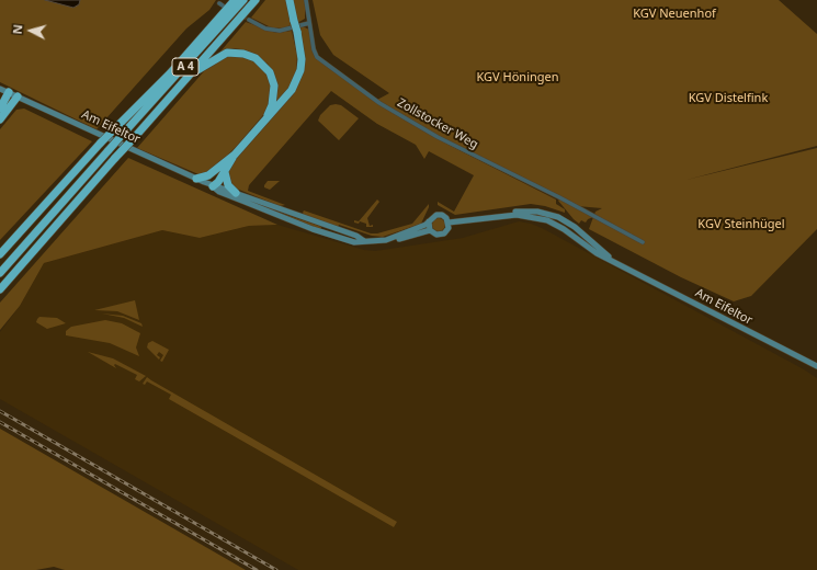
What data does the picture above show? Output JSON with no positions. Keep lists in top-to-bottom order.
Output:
{
  "streets": {
    "highway": ["A 4"],
    "main road": ["Am Eifeltor"],
    "street": ["Zollstocker Weg"]
  },
  "parks": [
    "KGV Neuenhof",
    "KGV Höningen",
    "KGV Distelfink",
    "KGV Steinhügel"
  ],
  "north": "left"
}
